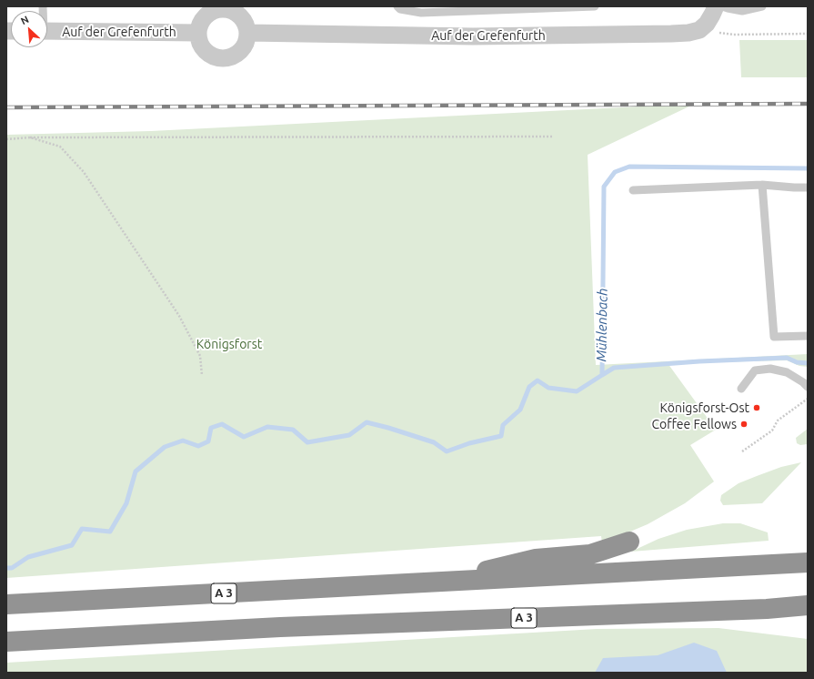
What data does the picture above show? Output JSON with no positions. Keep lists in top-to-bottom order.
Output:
{
  "streets": {
    "highway": ["A 3"],
    "street": ["Auf der Grefenfurth"]
  },
  "water": ["Mühlenbach"],
  "parks": ["Königsforst"],
  "places": ["Königsforst-Ost", "Coffee Fellows"],
  "north": "top left"
}
